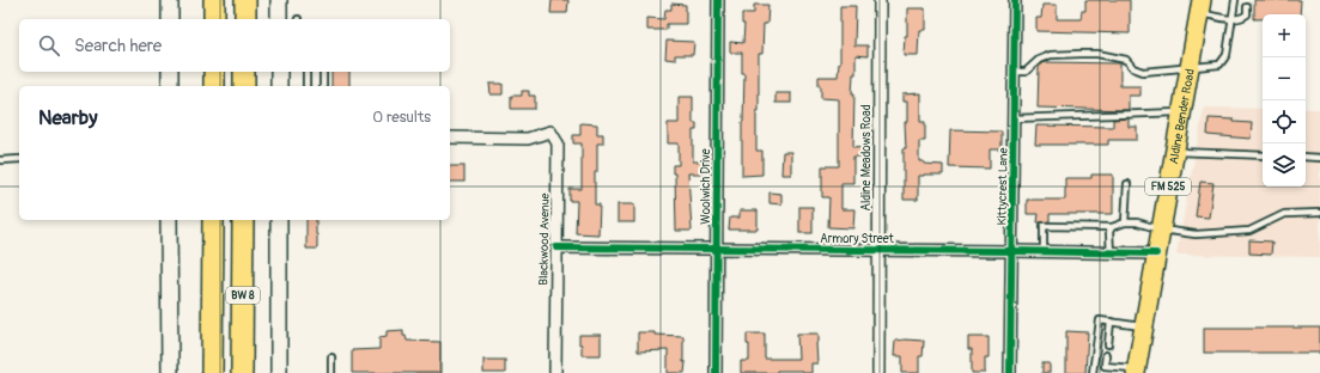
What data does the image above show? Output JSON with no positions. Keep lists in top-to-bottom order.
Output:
{
  "streets": {
    "highway": ["BW 8"],
    "main road": ["Aldine Bender Road", "FM 525"],
    "street": [
      "Aldine Meadows Road",
      "Woolwich Drive",
      "Kittycrest Lane",
      "Armory Street",
      "Blackwood Avenue"
    ]
  },
  "crossings": [
    ["Aldine Bender Road", "Armory Street"],
    ["Aldine Meadows Road", "Armory Street"],
    ["Woolwich Drive", "Armory Street"],
    ["Kittycrest Lane", "Armory Street"],
    ["Armory Street", "Blackwood Avenue"]
  ],
  "page": {
    "map_buttons": ["+", "−"],
    "search": "Search here",
    "heading": ["Nearby", "0 results"]
  }
}
